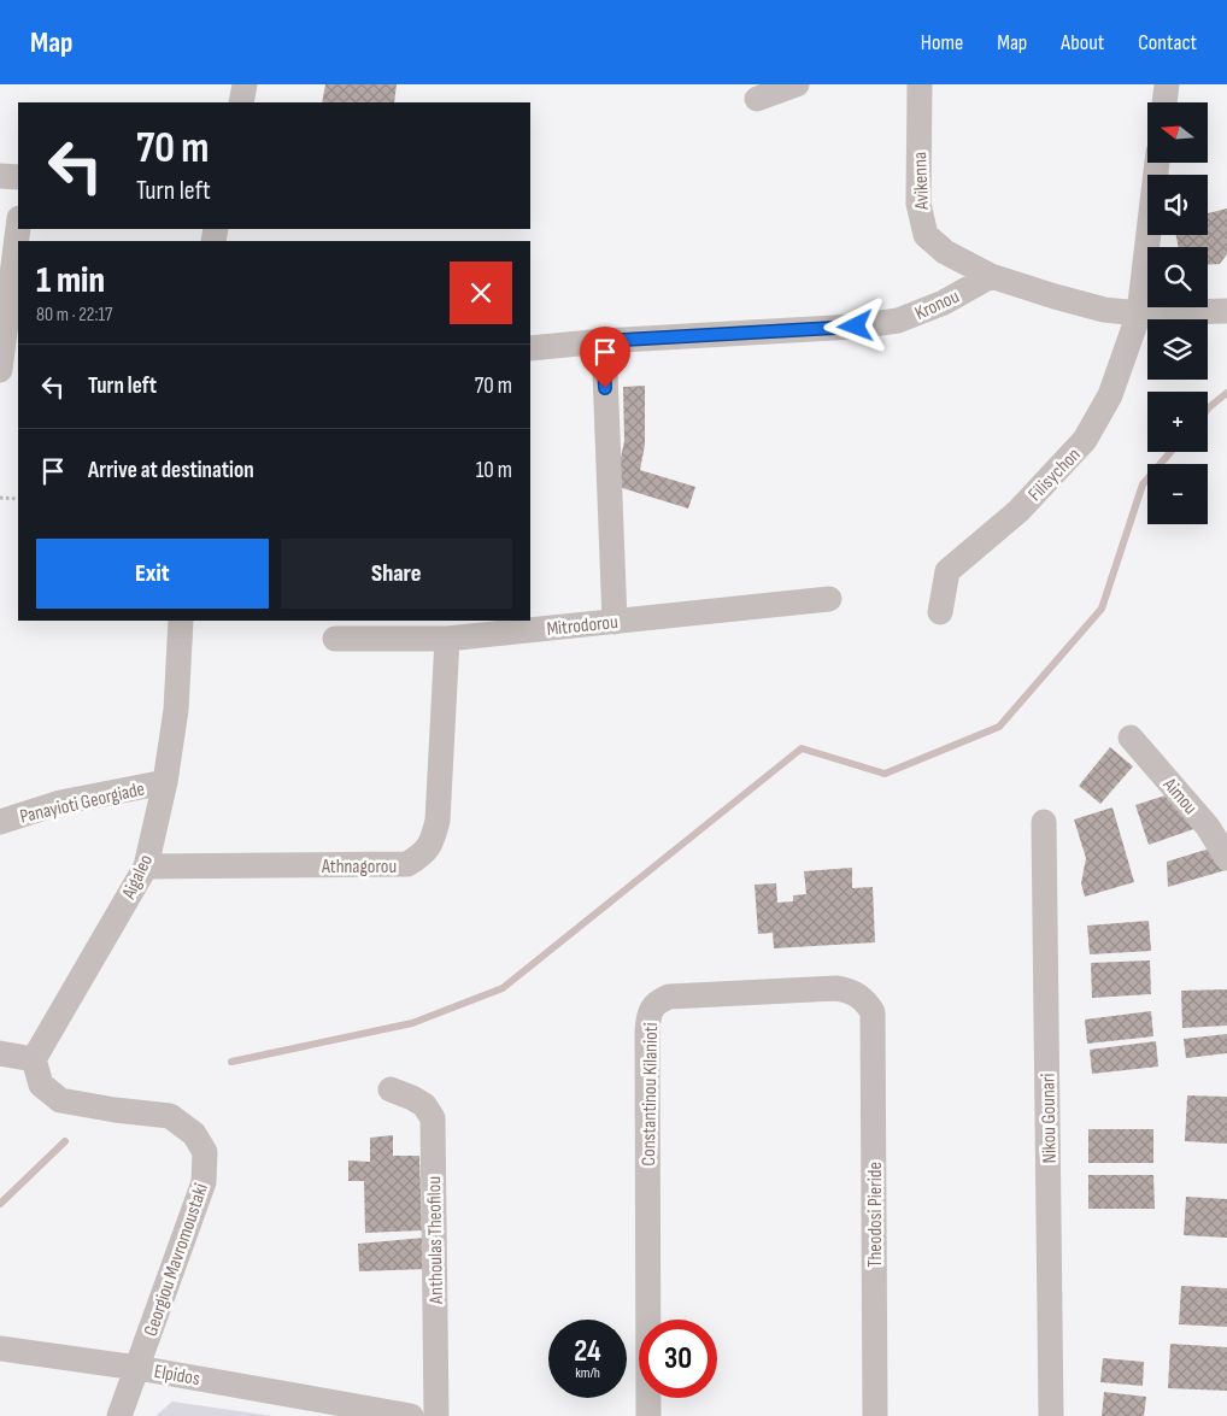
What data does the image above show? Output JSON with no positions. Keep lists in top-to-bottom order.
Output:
{
  "streets": {
    "street": [
      "Avikenna",
      "Kronou",
      "Filisychon",
      "Mitrodorou",
      "Aimou",
      "Panayioti Georgiade",
      "Athnagorou",
      "Aigaleo",
      "Constantinou Kilanioti",
      "Nikou Gounari",
      "Theodosi Pieride",
      "Anthoulas Theofilou",
      "Georgiou Mavromoustaki",
      "Elpidos"
    ]
  },
  "crossings": [
    ["Avikenna", "Kronou"],
    ["Mitrodorou", "Athnagorou"],
    ["Panayioti Georgiade", "Aigaleo"],
    ["Athnagorou", "Aigaleo"],
    ["Aigaleo", "Georgiou Mavromoustaki"],
    ["Constantinou Kilanioti", "Theodosi Pieride"],
    ["Georgiou Mavromoustaki", "Elpidos"]
  ],
  "north": "left",
  "page": {
    "header": "Map",
    "nav": [
      "Home",
      "Map",
      "About",
      "Contact"
    ],
    "map_buttons": ["+", "−"],
    "turn": ["70 m", "Turn left"],
    "heading": ["1 min", "80 m · 22:17"],
    "list": [
      {
        "name": "Turn left",
        "value": "70 m"
      },
      {
        "name": "Arrive at destination",
        "value": "10 m"
      }
    ],
    "buttons": ["Exit", "Share"],
    "speed": "24 km/h",
    "limit": "30"
  }
}
